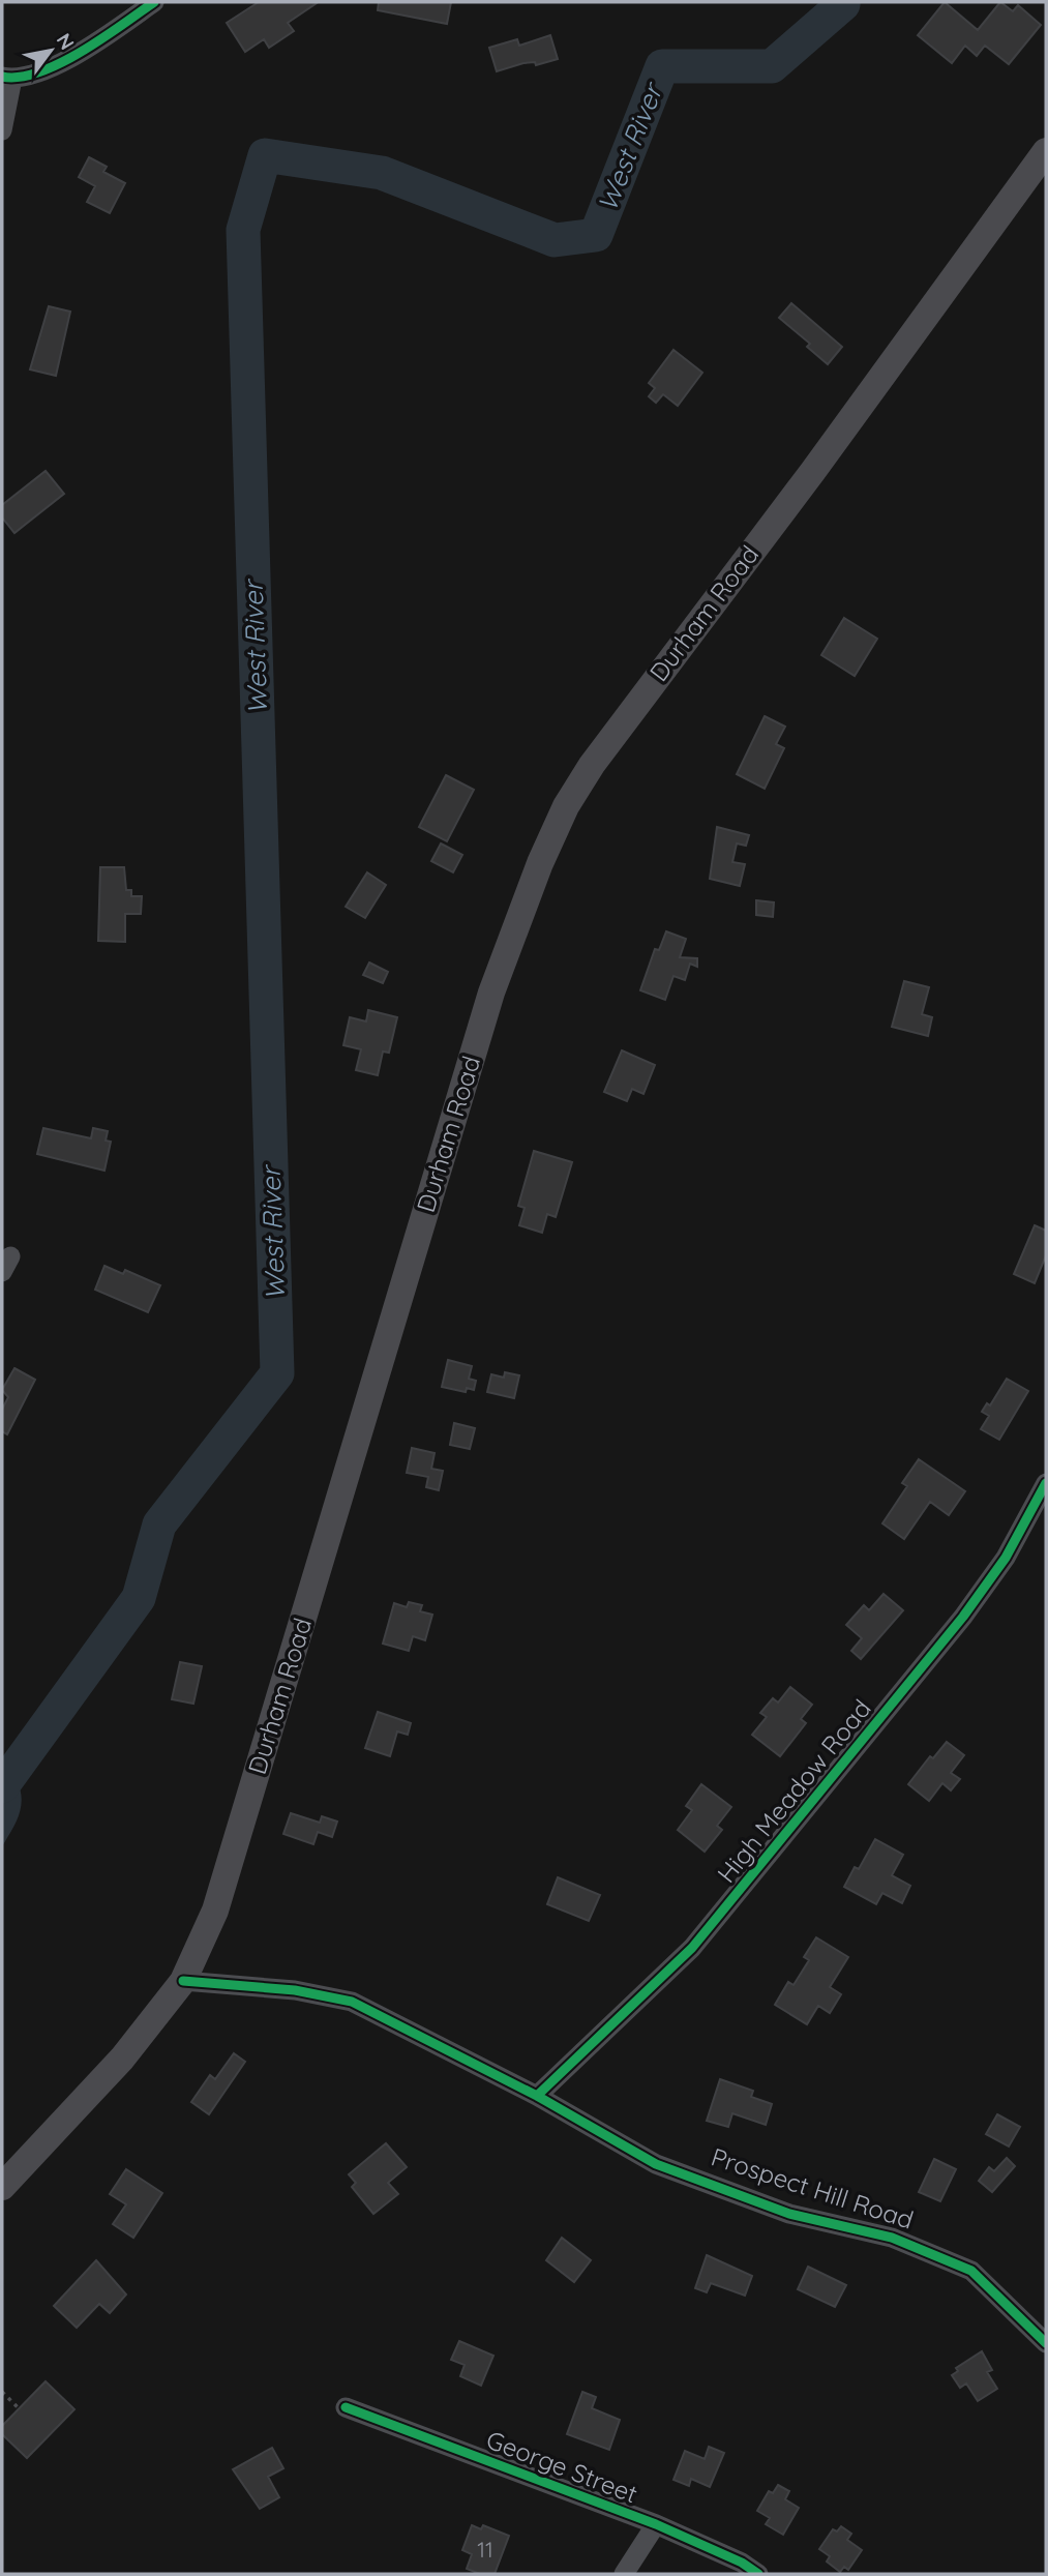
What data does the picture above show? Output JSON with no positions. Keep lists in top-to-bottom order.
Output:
{
  "streets": {
    "main road": ["Durham Road"],
    "street": ["High Meadow Road", "Prospect Hill Road", "George Street"]
  },
  "crossings": [
    ["Durham Road", "Prospect Hill Road"],
    ["High Meadow Road", "Prospect Hill Road"]
  ],
  "water": ["West River"],
  "house_numbers": ["11"],
  "north": "top right"
}
